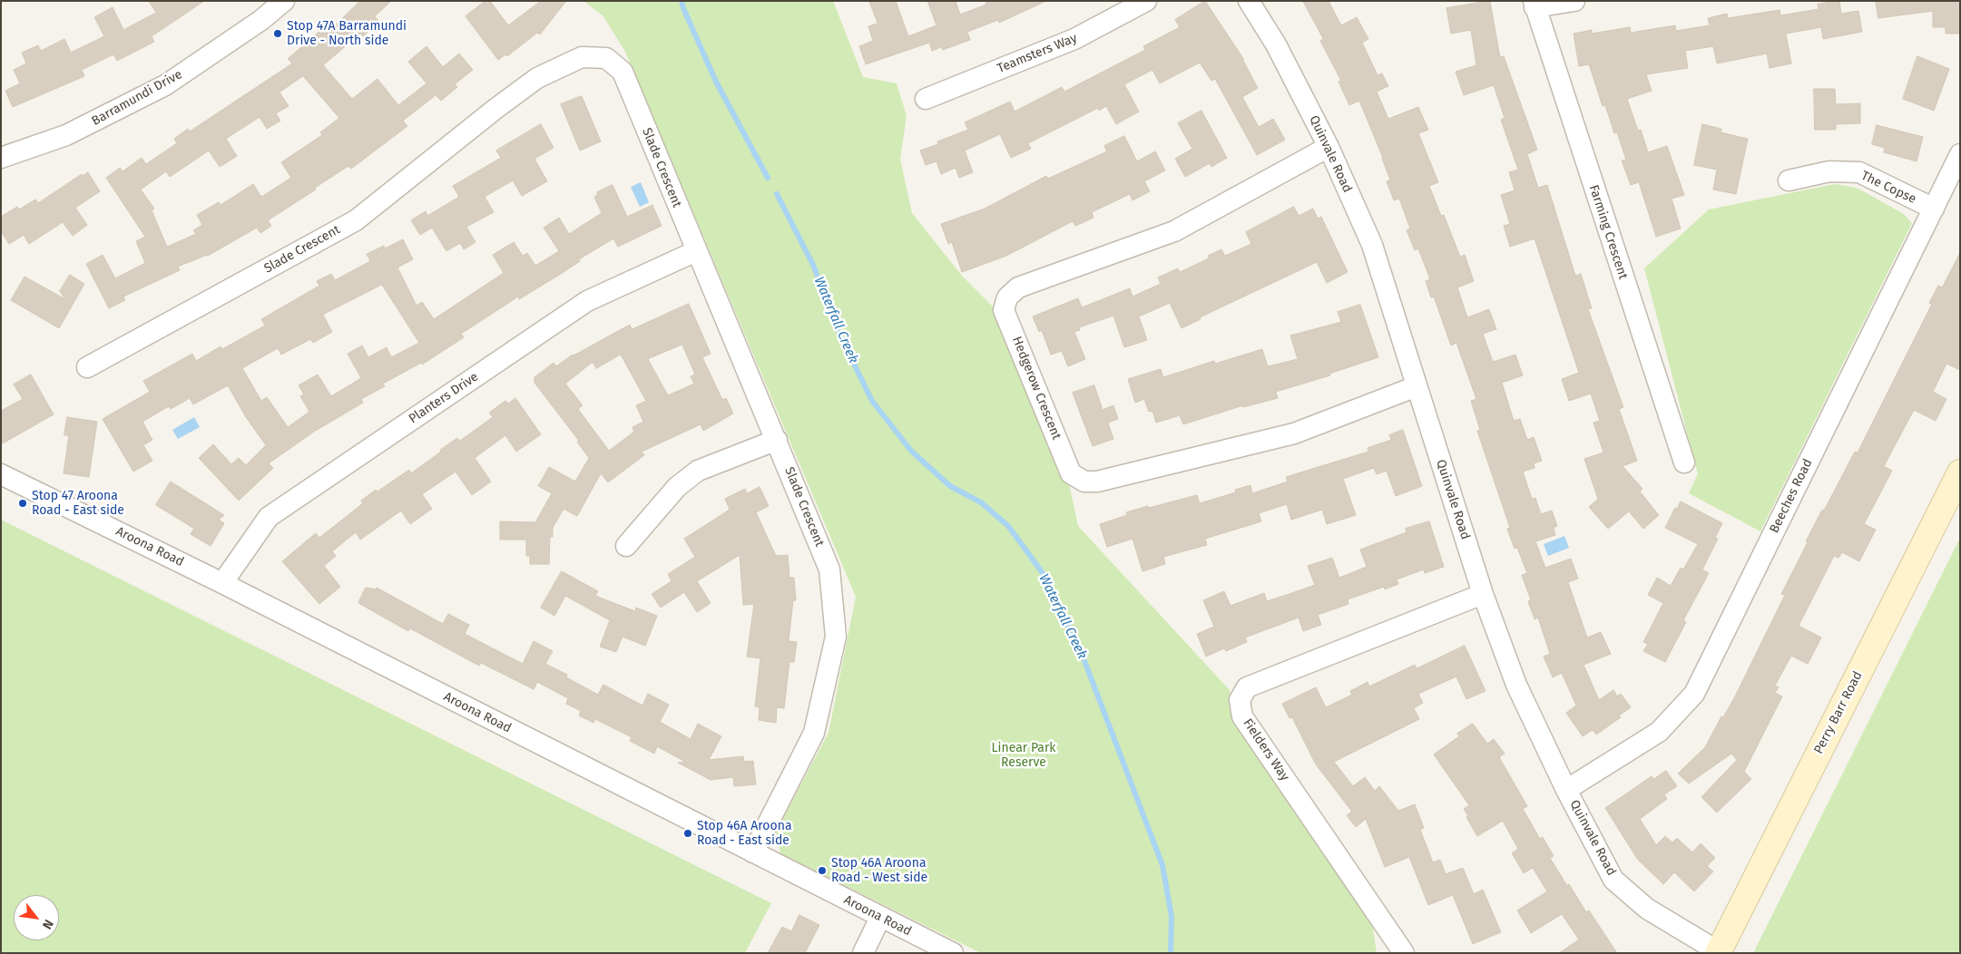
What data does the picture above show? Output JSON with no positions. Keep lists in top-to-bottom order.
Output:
{
  "streets": {
    "street": [
      "Teamsters Way",
      "Barramundi Drive",
      "Quinvale Road",
      "Slade Crescent",
      "The Copse",
      "Farming Crescent",
      "Hedgerow Crescent",
      "Planters Drive",
      "Beeches Road",
      "Aroona Road",
      "Perry Barr Road",
      "Fielders Way"
    ]
  },
  "crossings": [
    ["Quinvale Road", "Hedgerow Crescent"],
    ["Quinvale Road", "Beeches Road"],
    ["Quinvale Road", "Perry Barr Road"],
    ["Quinvale Road", "Fielders Way"],
    ["Slade Crescent", "Planters Drive"],
    ["Slade Crescent", "Aroona Road"],
    ["The Copse", "Beeches Road"],
    ["Planters Drive", "Aroona Road"]
  ],
  "water": ["Waterfall Creek"],
  "parks": ["Linear Park Reserve"],
  "places": [
    "Stop 47A Barramundi Drive - North side",
    "Stop 47 Aroona Road - East side",
    "Stop 46A Aroona Road - East side",
    "Stop 46A Aroona Road - West side"
  ],
  "north": "bottom right"
}
